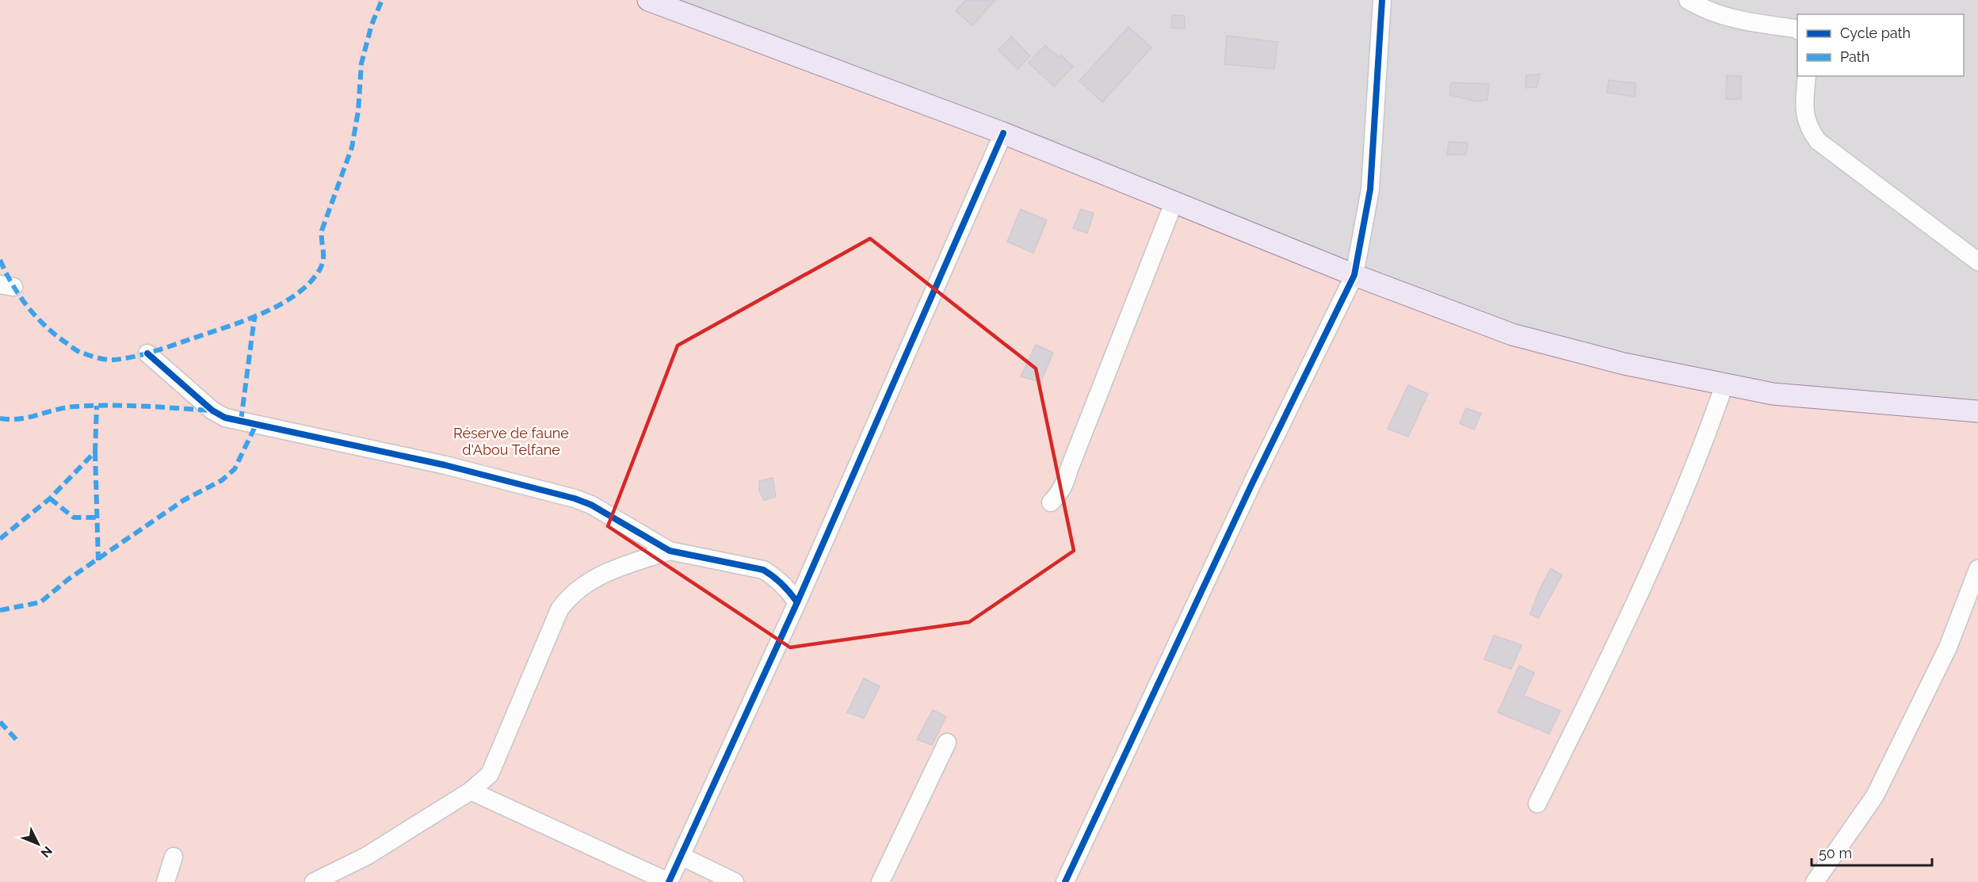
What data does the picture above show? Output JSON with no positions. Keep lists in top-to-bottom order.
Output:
{
  "parks": ["Réserve de faune d'Abou Telfane"],
  "legend": ["Cycle path", "Path"],
  "scale_bar": "50 m",
  "north": "bottom right"
}
